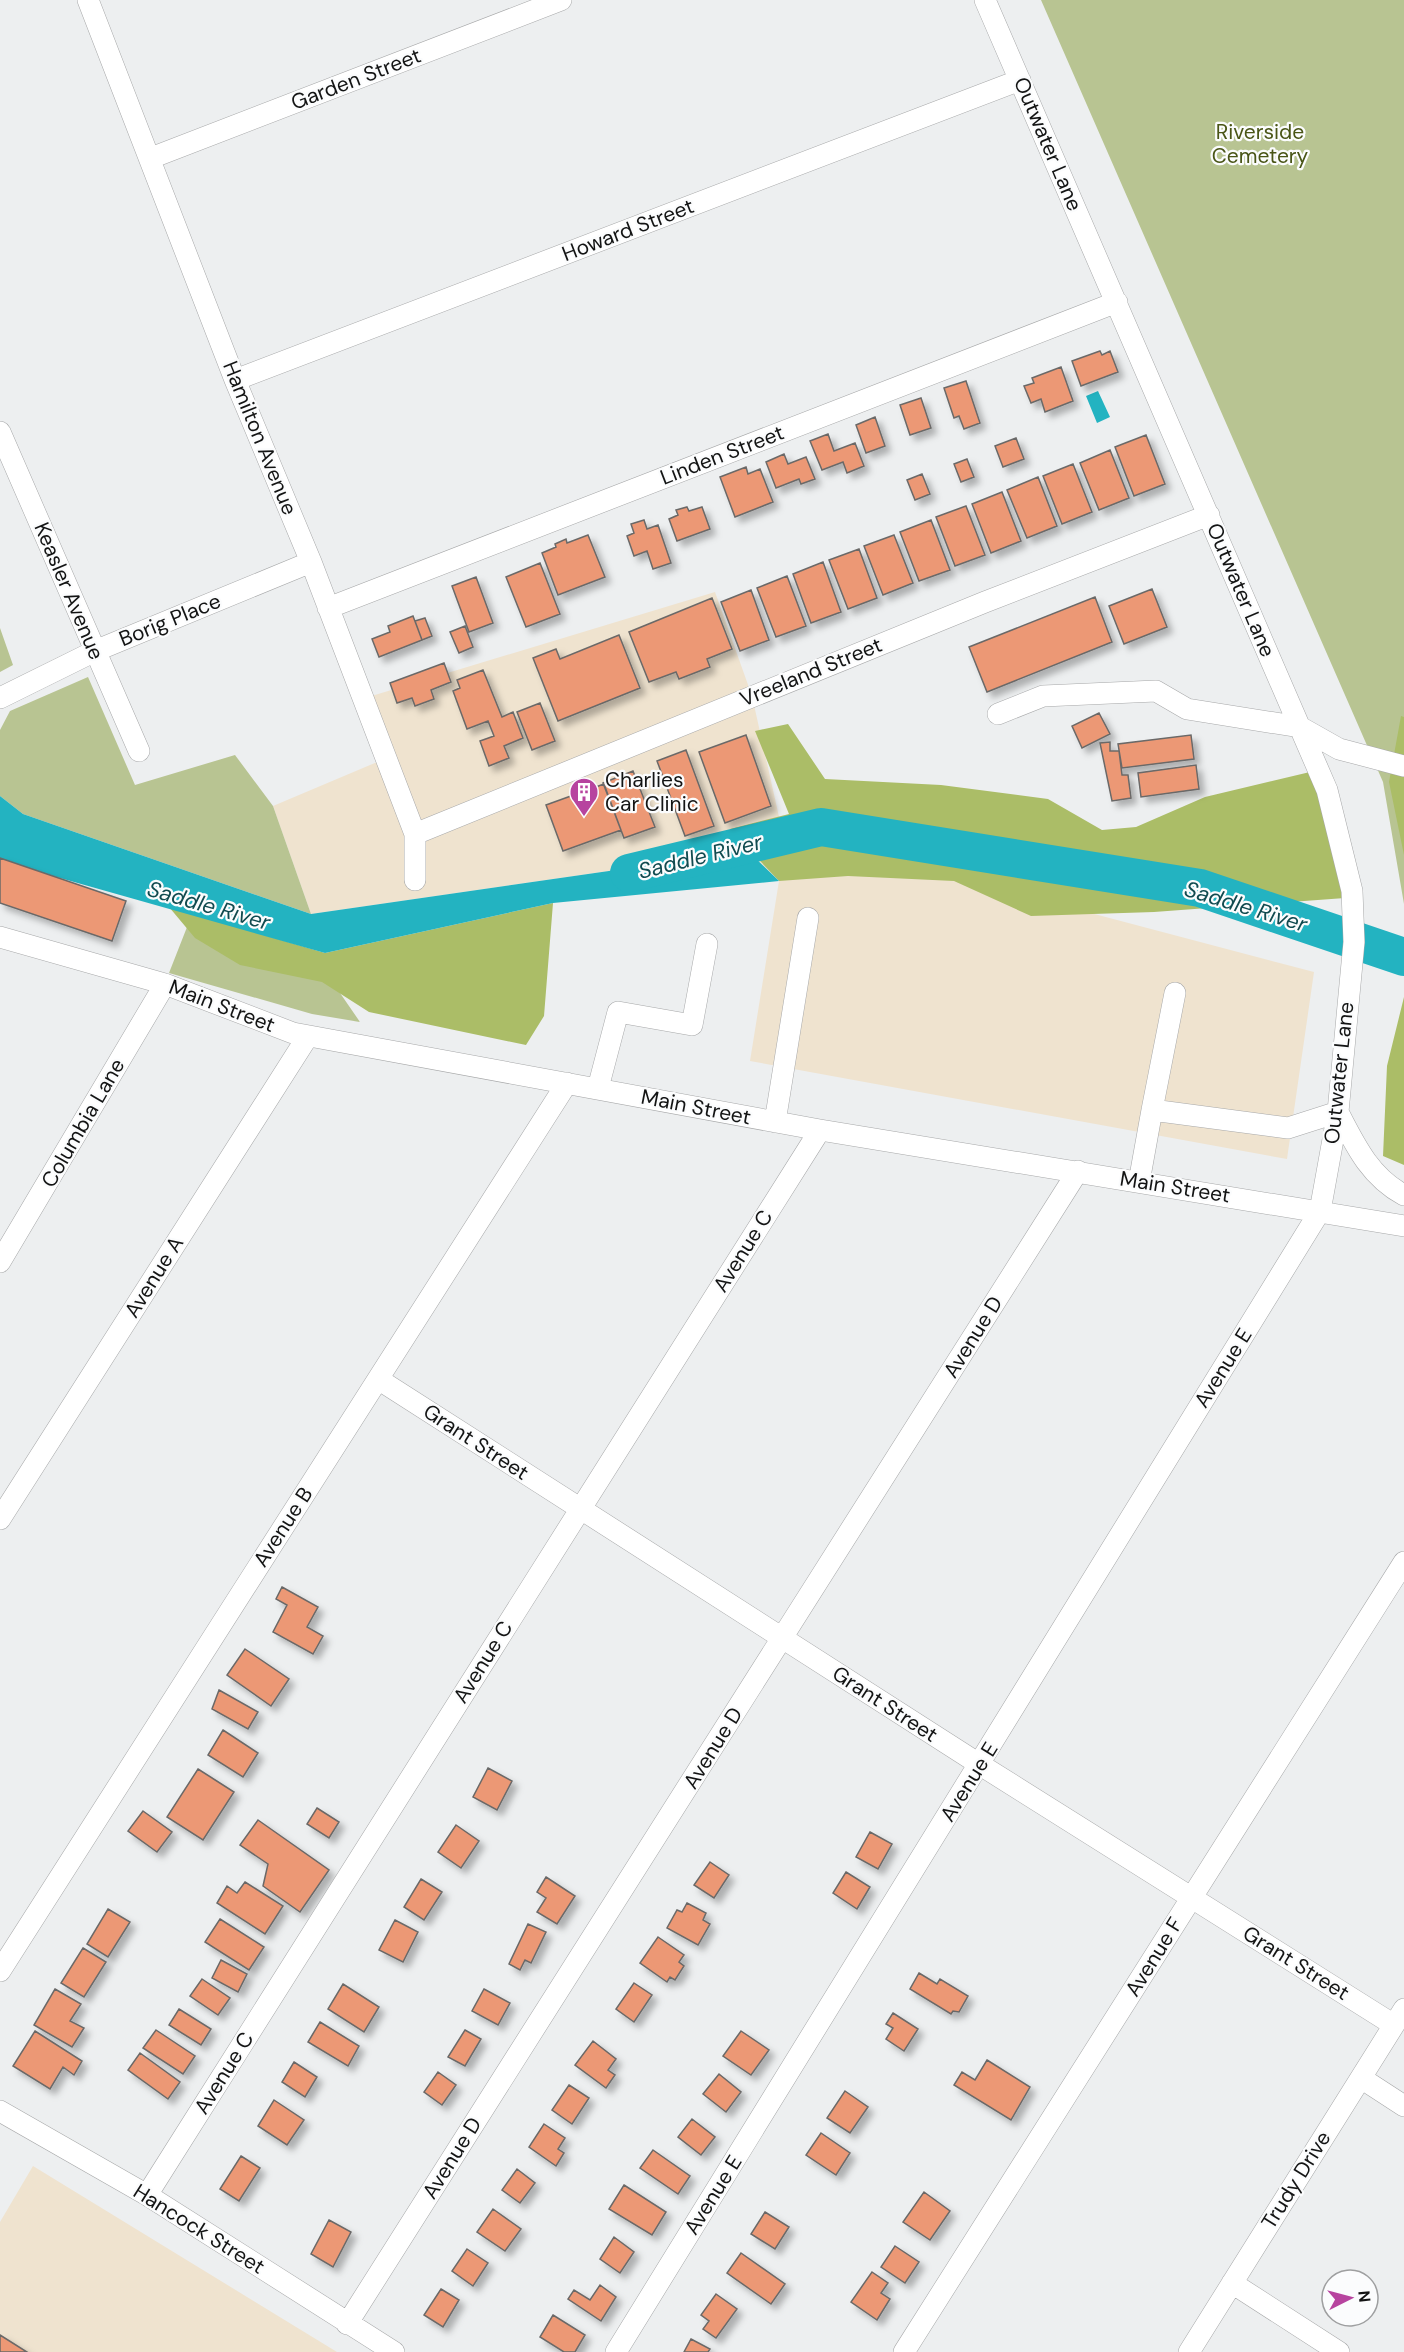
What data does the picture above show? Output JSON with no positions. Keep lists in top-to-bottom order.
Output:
{
  "streets": {
    "street": [
      "Garden Street",
      "Outwater Lane",
      "Howard Street",
      "Hamilton Avenue",
      "Linden Street",
      "Keasler Avenue",
      "Borig Place",
      "Vreeland Street",
      "Main Street",
      "Columbia Lane",
      "Avenue C",
      "Avenue A",
      "Avenue D",
      "Avenue E",
      "Grant Street",
      "Avenue B",
      "Avenue F",
      "Trudy Drive",
      "Hancock Street"
    ]
  },
  "crossings": [
    ["Garden Street", "Hamilton Avenue"],
    ["Outwater Lane", "Howard Street"],
    ["Outwater Lane", "Linden Street"],
    ["Outwater Lane", "Vreeland Street"],
    ["Outwater Lane", "Main Street"],
    ["Outwater Lane", "Avenue E"],
    ["Howard Street", "Hamilton Avenue"],
    ["Hamilton Avenue", "Linden Street"],
    ["Hamilton Avenue", "Borig Place"],
    ["Hamilton Avenue", "Vreeland Street"],
    ["Keasler Avenue", "Borig Place"],
    ["Main Street", "Columbia Lane"],
    ["Main Street", "Avenue C"],
    ["Main Street", "Avenue A"],
    ["Main Street", "Avenue D"],
    ["Main Street", "Avenue E"],
    ["Main Street", "Avenue B"],
    ["Avenue C", "Grant Street"],
    ["Avenue C", "Hancock Street"],
    ["Avenue D", "Grant Street"],
    ["Avenue D", "Hancock Street"],
    ["Avenue E", "Grant Street"],
    ["Grant Street", "Avenue B"],
    ["Grant Street", "Avenue F"],
    ["Grant Street", "Trudy Drive"]
  ],
  "water": ["Saddle River"],
  "parks": ["Riverside Cemetery"],
  "places": {
    "building": ["Charlies Car Clinic"]
  },
  "north": "right"
}
